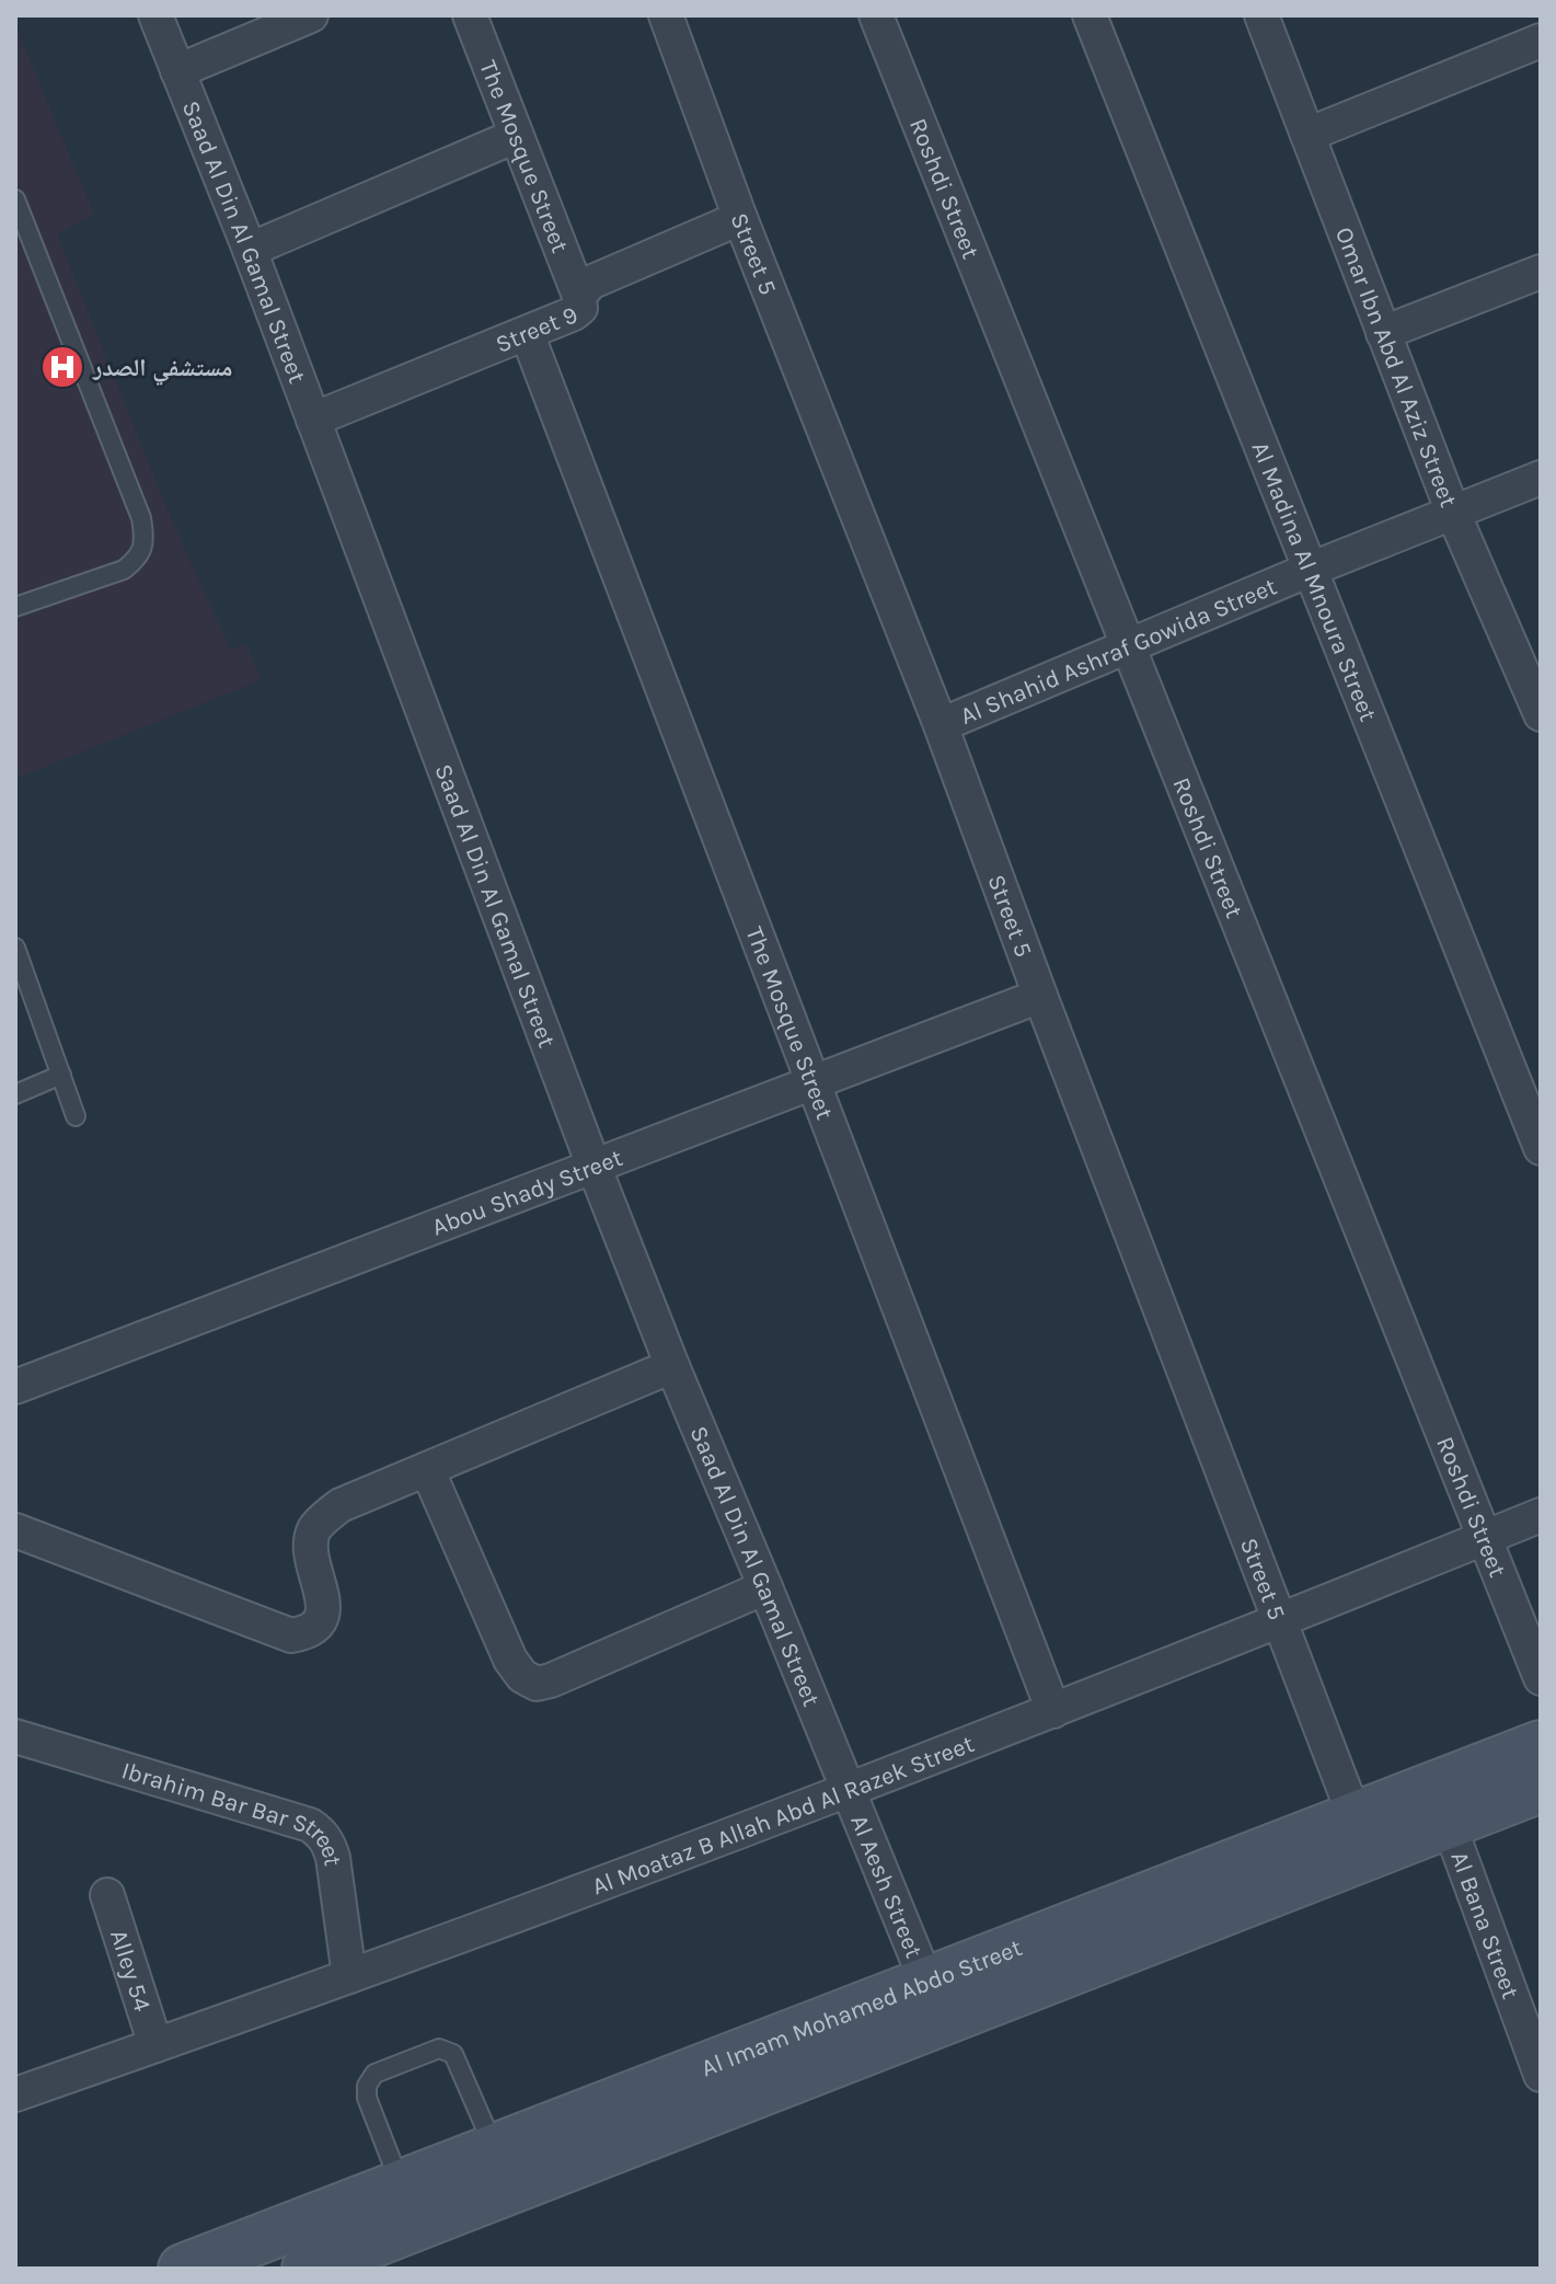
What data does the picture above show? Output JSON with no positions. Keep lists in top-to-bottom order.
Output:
{
  "streets": {
    "street": [
      "The Mosque Street",
      "Roshdi Street",
      "Saad Al Din Al Gamal Street",
      "Street 5",
      "Street 9",
      "Omar Ibn Abd Al Aziz Street",
      "Al Madina Al Mnoura Street",
      "Al Shahid Ashraf Gowida Street",
      "Abou Shady Street",
      "Al Moataz B Allah Abd Al Razek Street",
      "Ibrahim Bar Bar Street",
      "Al Aesh Street",
      "Al Bana Street",
      "Alley 54",
      "Al Imam Mohamed Abdo Street"
    ]
  },
  "crossings": [
    ["The Mosque Street", "Street 9"],
    ["The Mosque Street", "Abou Shady Street"],
    ["The Mosque Street", "Al Moataz B Allah Abd Al Razek Street"],
    ["Roshdi Street", "Al Shahid Ashraf Gowida Street"],
    ["Roshdi Street", "Al Moataz B Allah Abd Al Razek Street"],
    ["Saad Al Din Al Gamal Street", "Street 9"],
    ["Saad Al Din Al Gamal Street", "Abou Shady Street"],
    ["Saad Al Din Al Gamal Street", "Al Moataz B Allah Abd Al Razek Street"],
    ["Saad Al Din Al Gamal Street", "Al Aesh Street"],
    ["Street 5", "Street 9"],
    ["Street 5", "Al Shahid Ashraf Gowida Street"],
    ["Street 5", "Abou Shady Street"],
    ["Street 5", "Al Moataz B Allah Abd Al Razek Street"],
    ["Street 5", "Al Imam Mohamed Abdo Street"],
    ["Omar Ibn Abd Al Aziz Street", "Al Shahid Ashraf Gowida Street"],
    ["Al Madina Al Mnoura Street", "Al Shahid Ashraf Gowida Street"],
    ["Al Moataz B Allah Abd Al Razek Street", "Ibrahim Bar Bar Street"],
    ["Al Moataz B Allah Abd Al Razek Street", "Al Aesh Street"],
    ["Al Moataz B Allah Abd Al Razek Street", "Alley 54"],
    ["Al Aesh Street", "Al Imam Mohamed Abdo Street"],
    ["Al Bana Street", "Al Imam Mohamed Abdo Street"]
  ],
  "places": {
    "hospital": ["مستشفي الصدر"]
  }
}
